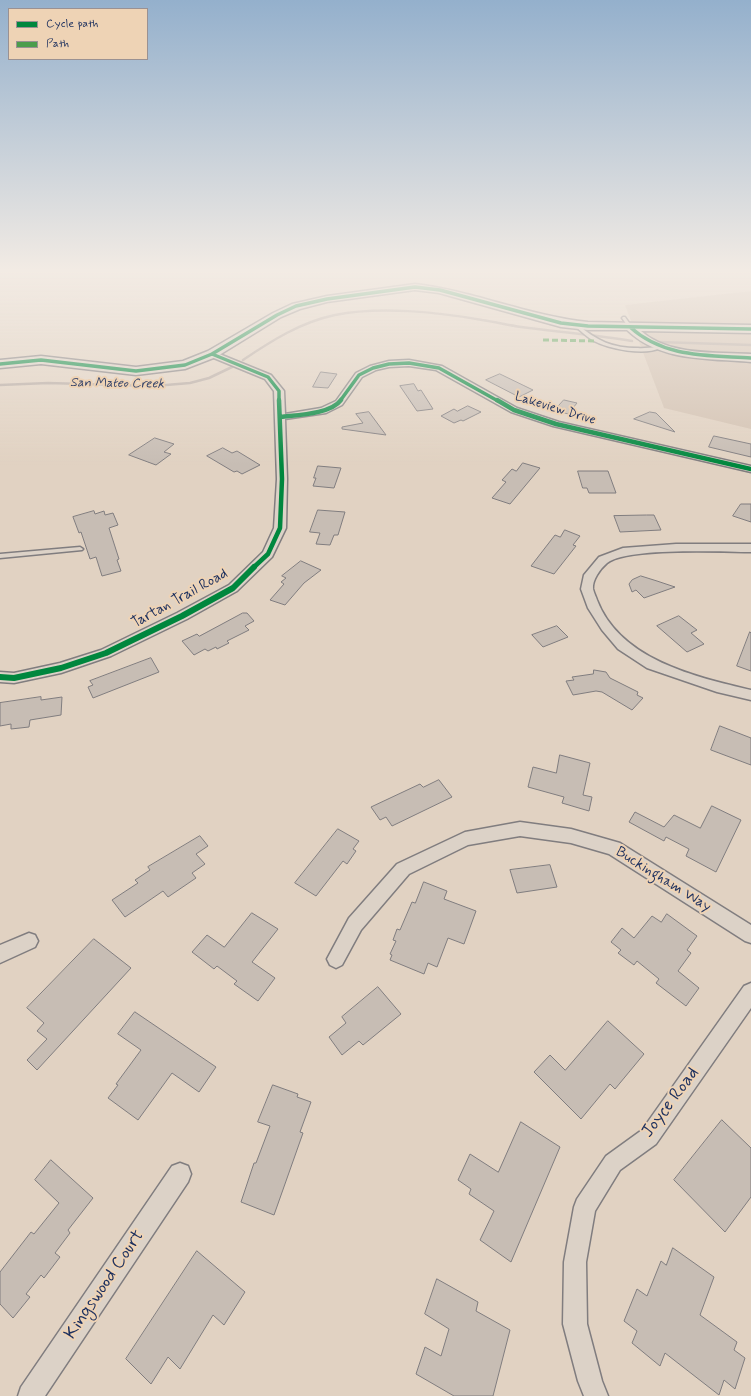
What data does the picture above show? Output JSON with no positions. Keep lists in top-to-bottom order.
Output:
{
  "streets": {
    "street": [
      "Lakeview Drive",
      "Tartan Trail Road",
      "Buckingham Way",
      "Joyce Road",
      "Kingswood Court"
    ]
  },
  "crossings": [
    ["Lakeview Drive", "Tartan Trail Road"]
  ],
  "water": ["San Mateo Creek"],
  "legend": ["Cycle path", "Path"]
}
